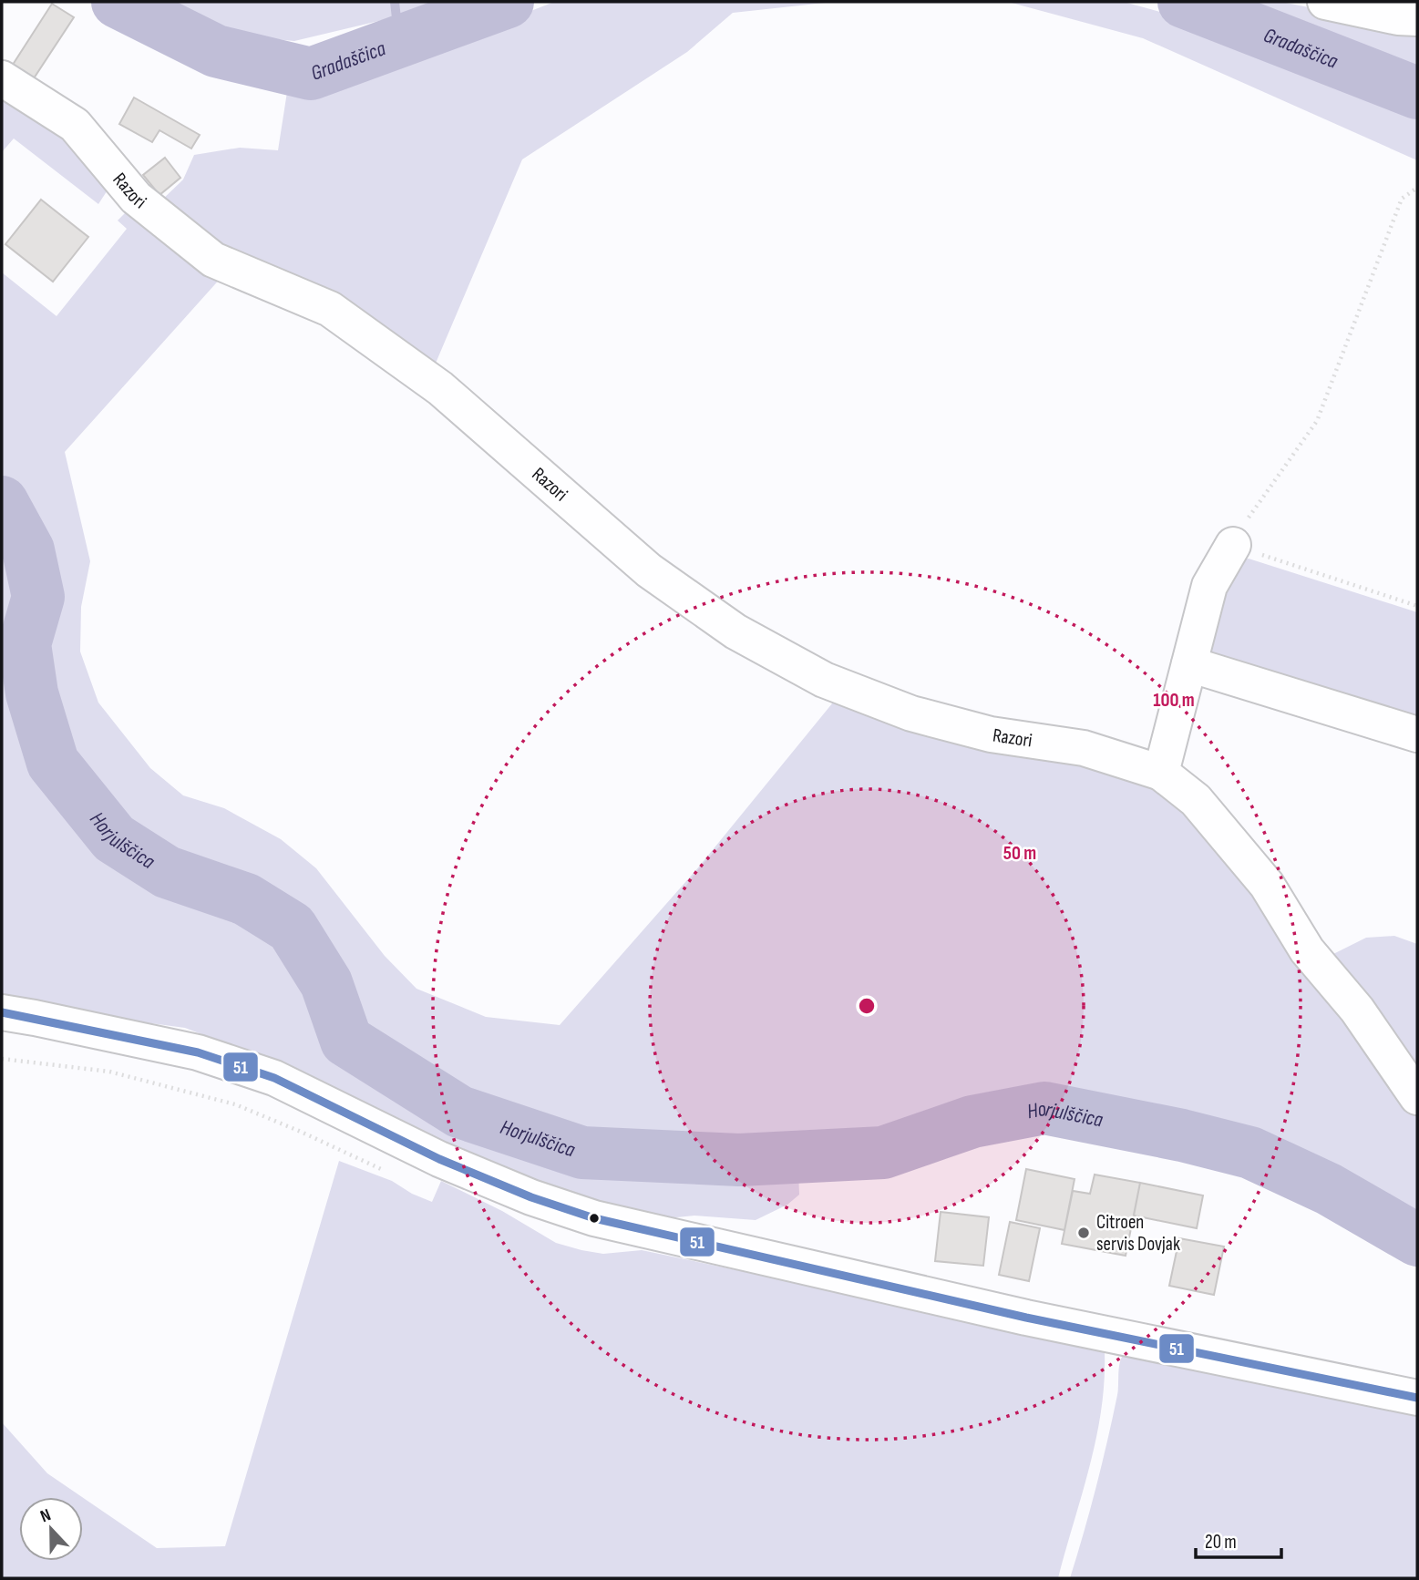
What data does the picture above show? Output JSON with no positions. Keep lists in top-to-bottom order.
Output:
{
  "streets": {
    "street": ["Razori"]
  },
  "water": ["Gradaščica", "Horjulščica"],
  "places": ["Citroen servis Dovjak"],
  "lines": ["transit line 51"],
  "scale_bar": "20 m",
  "north": "top",
  "rings": ["100 m", "50 m"]
}
